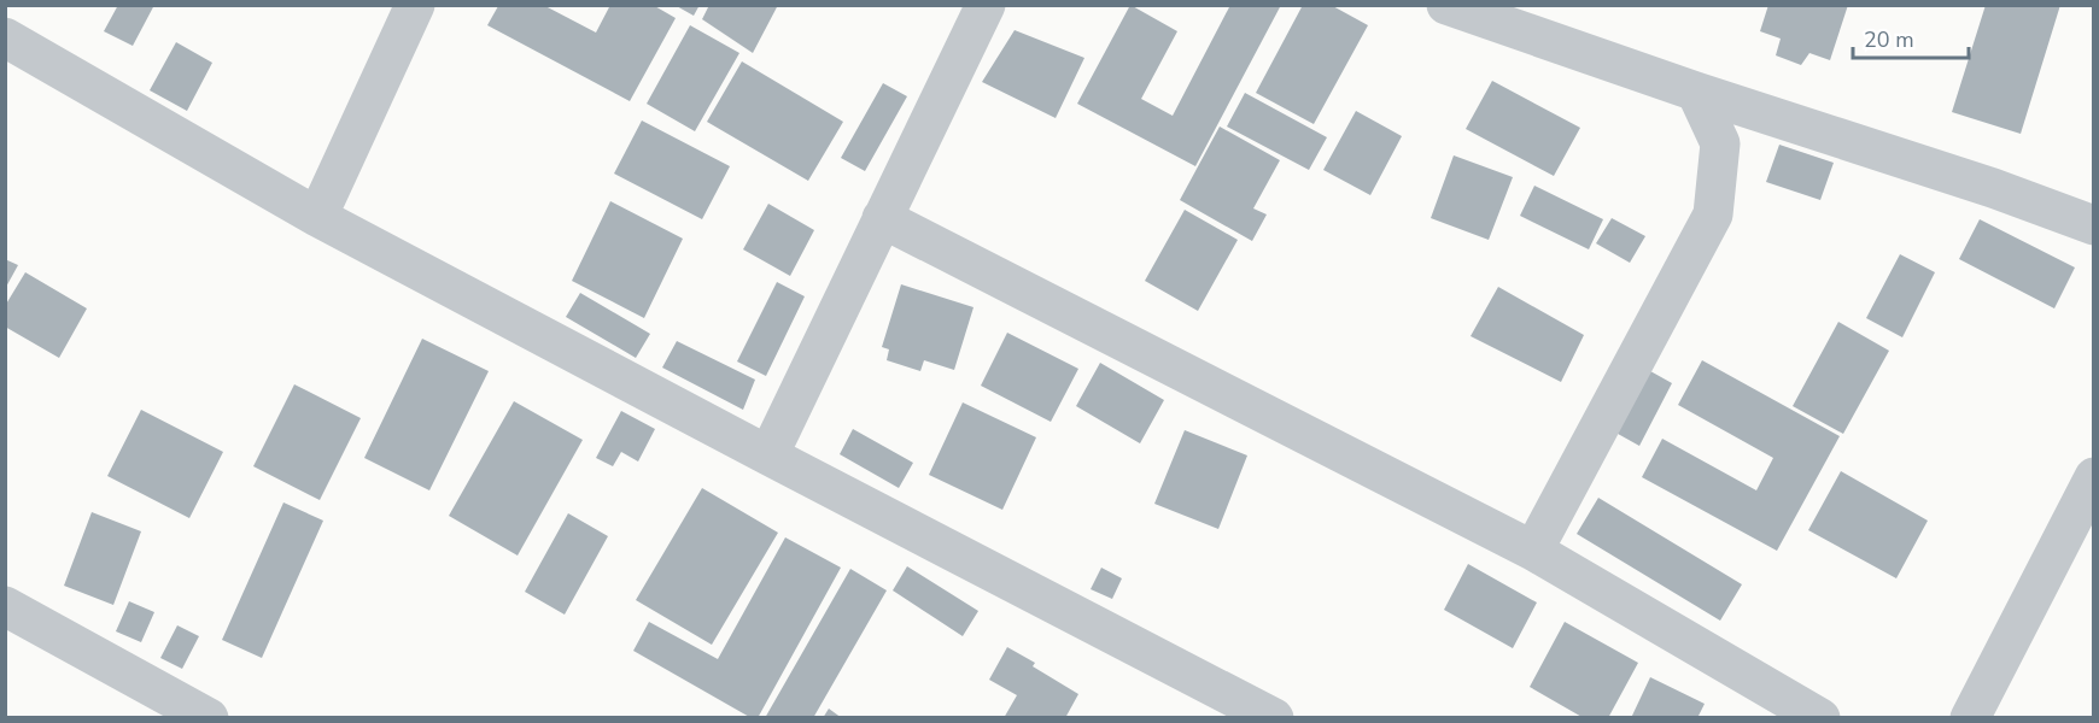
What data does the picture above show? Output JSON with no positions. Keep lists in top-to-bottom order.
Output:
{
  "scale_bar": "20 m"
}
